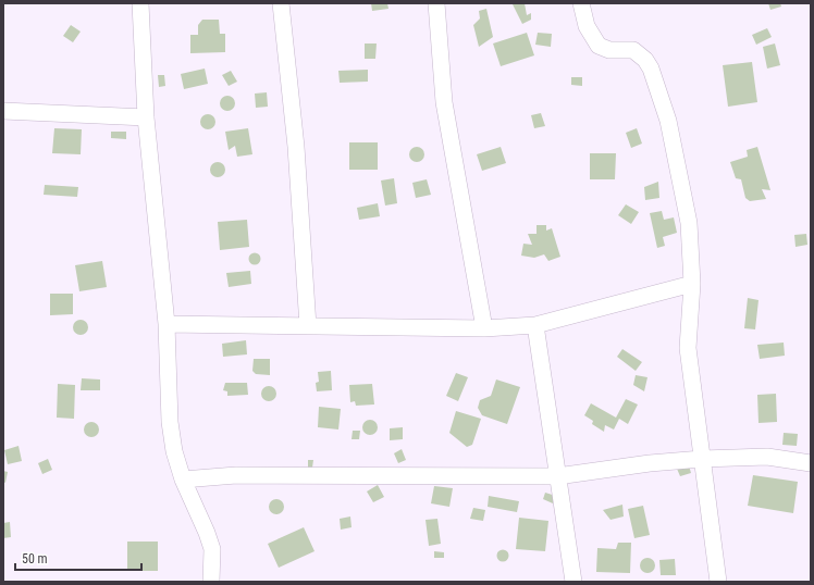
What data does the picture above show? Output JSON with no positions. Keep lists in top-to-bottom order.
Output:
{
  "scale_bar": "50 m"
}
